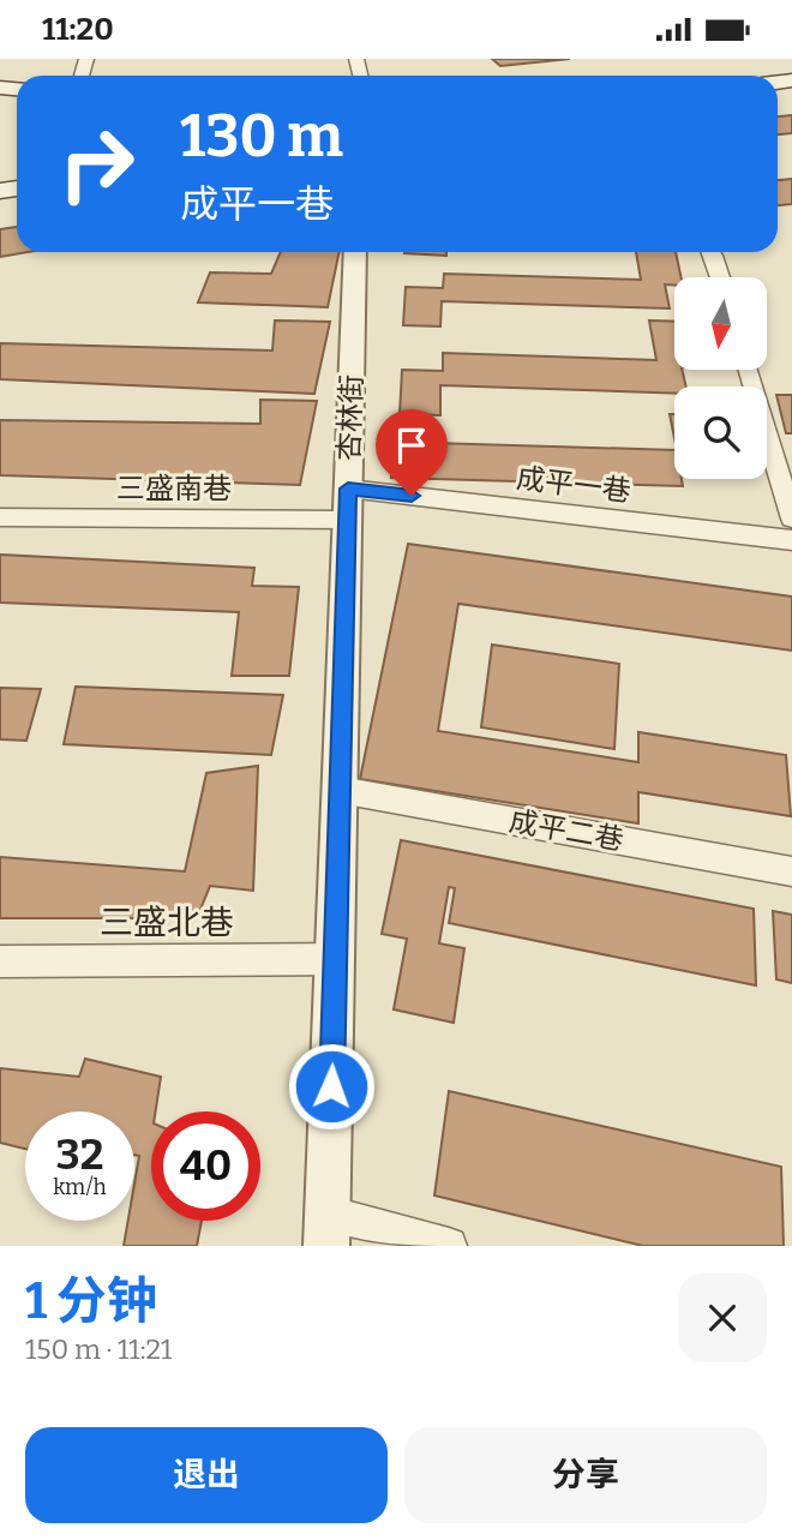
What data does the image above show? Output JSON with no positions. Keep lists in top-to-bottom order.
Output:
{
  "streets": {
    "street": [
      "杏林街",
      "成平一巷",
      "三盛南巷",
      "成平二巷",
      "三盛北巷"
    ]
  },
  "crossings": [
    ["杏林街", "成平一巷"],
    ["杏林街", "三盛南巷"],
    ["杏林街", "成平二巷"],
    ["杏林街", "三盛北巷"],
    ["成平一巷", "三盛南巷"]
  ],
  "north": "bottom",
  "page": {
    "status": "11:20",
    "turn": ["130 m", "成平一巷"],
    "speed": "32 km/h",
    "limit": "40",
    "heading": ["1 分钟", "150 m · 11:21"],
    "buttons": ["退出", "分享"]
  }
}
